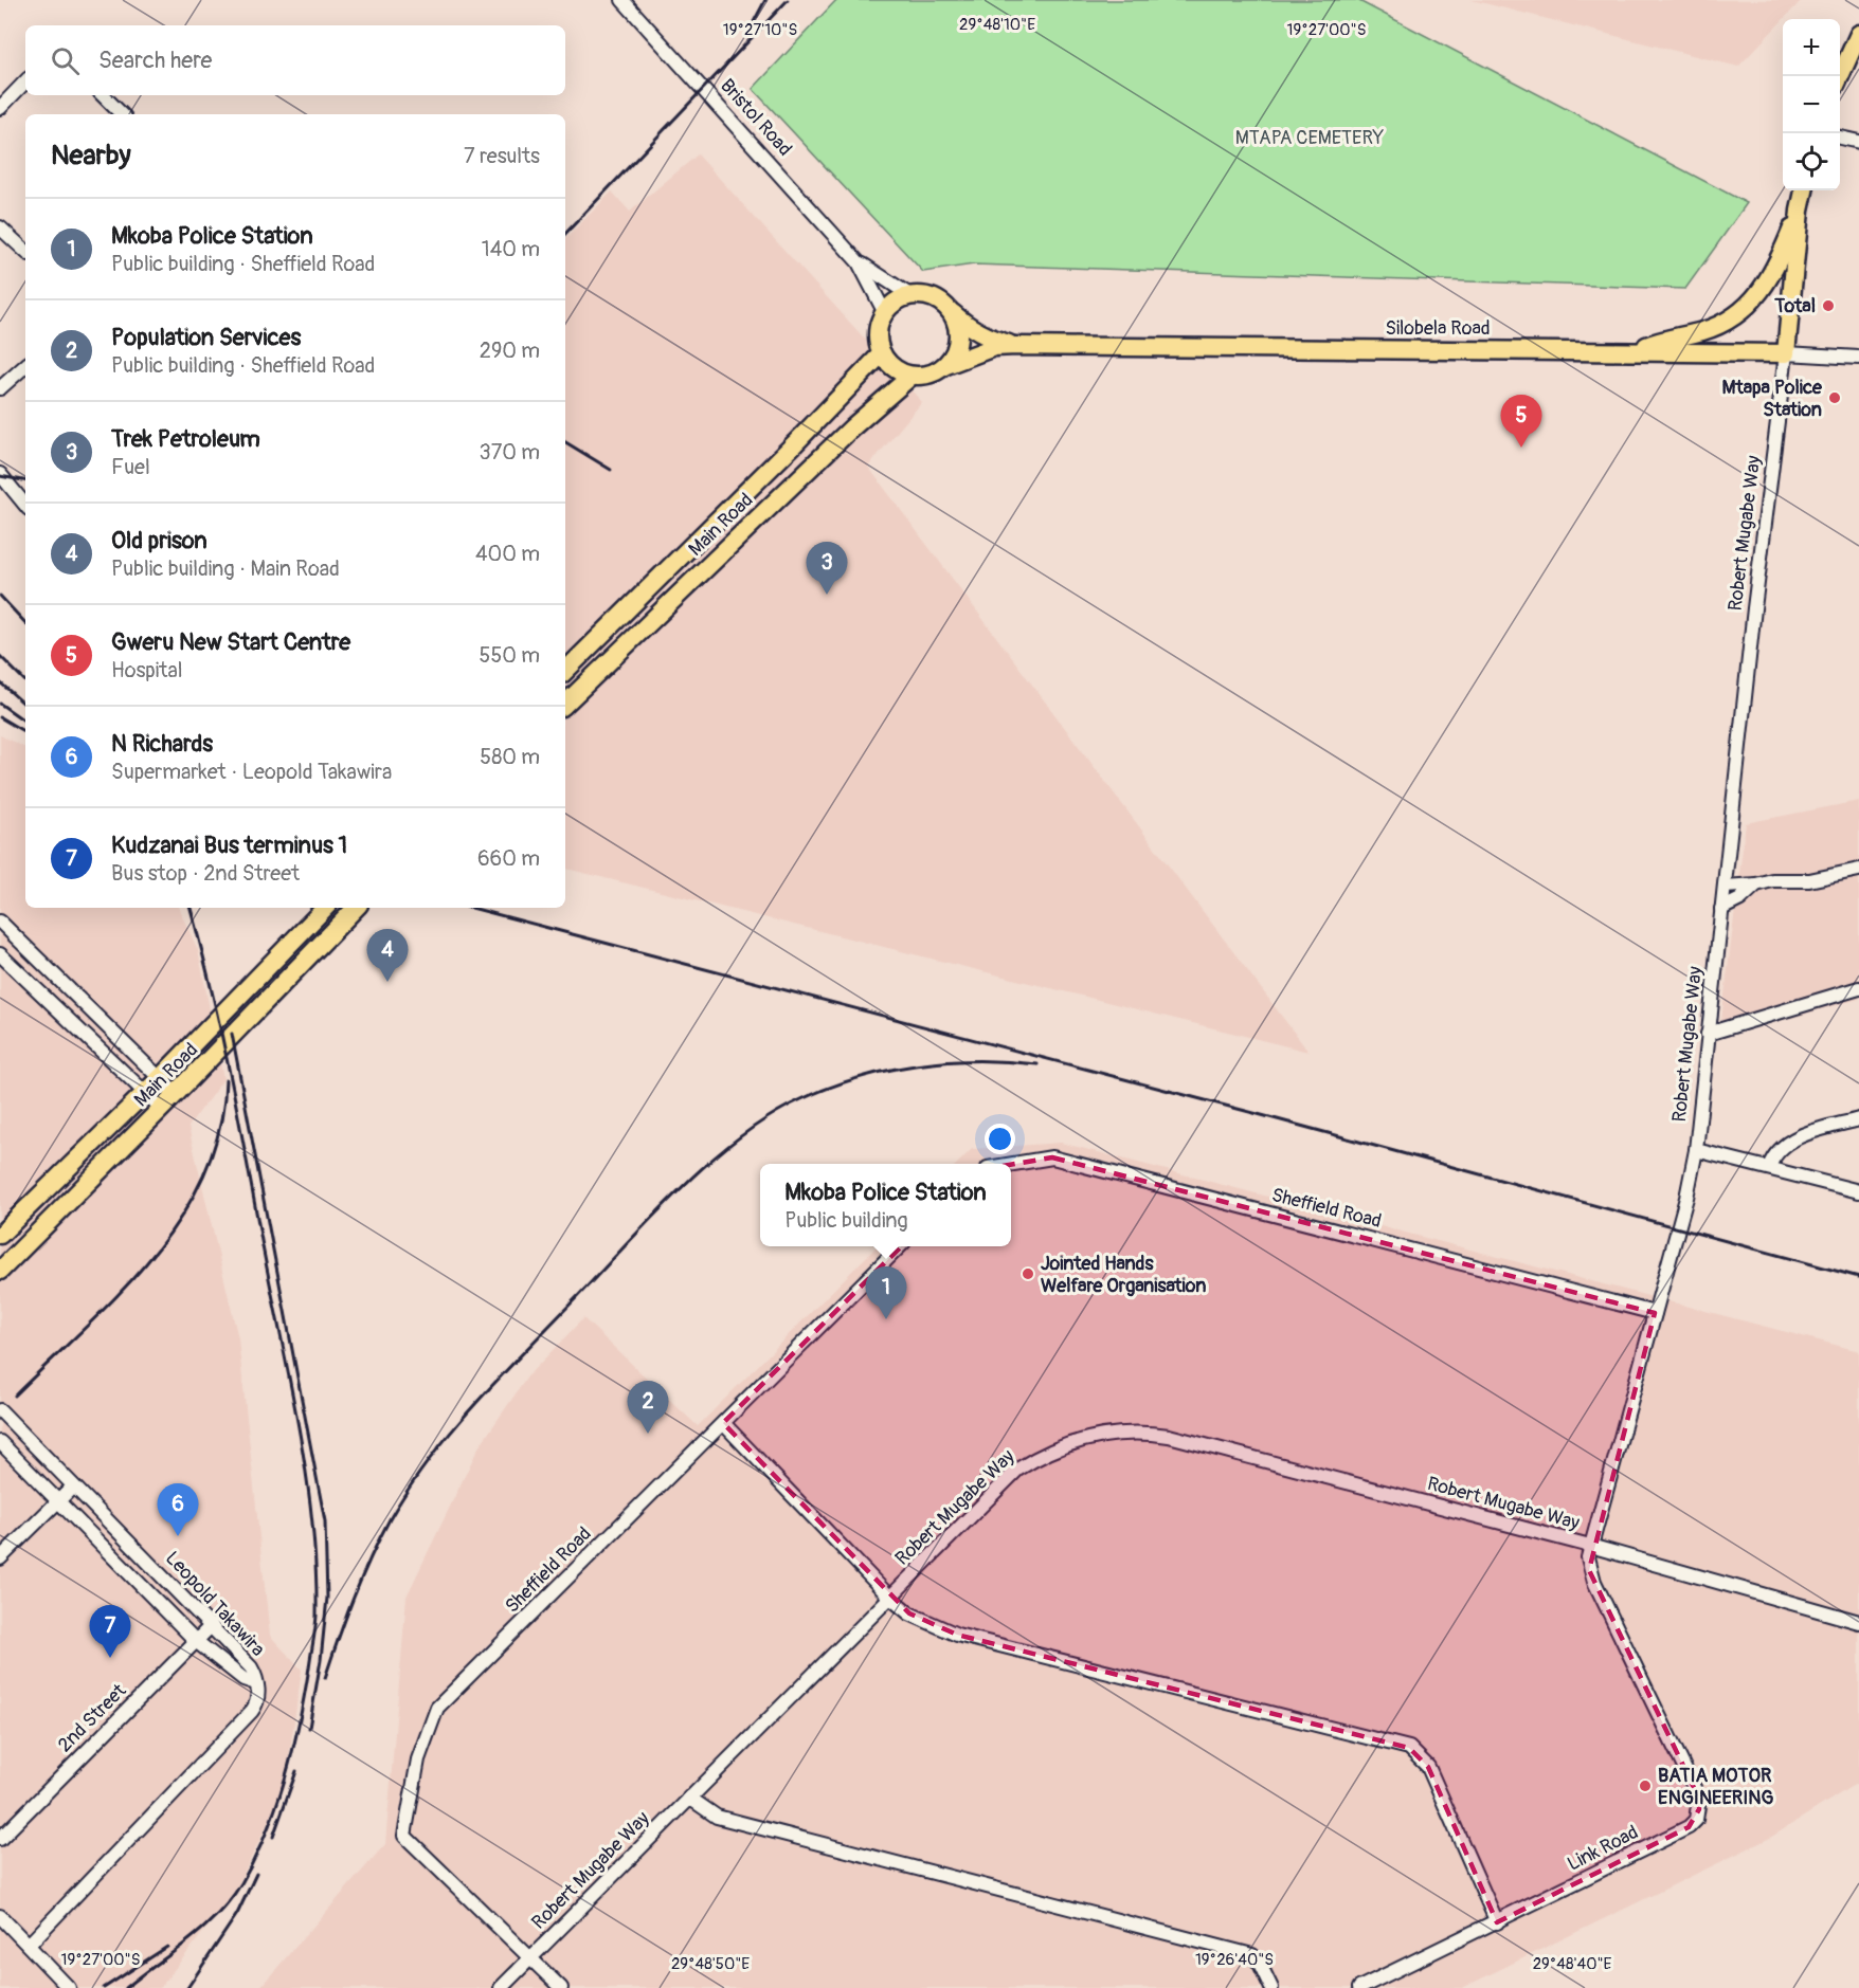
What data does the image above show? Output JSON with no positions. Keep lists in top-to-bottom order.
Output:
{
  "streets": {
    "main road": ["Silobela Road", "Main Road"],
    "street": [
      "Bristol Road",
      "Robert Mugabe Way",
      "Sheffield Road",
      "Leopold Takawira",
      "2nd Street",
      "Link Road"
    ]
  },
  "crossings": [
    ["Bristol Road", "Silobela Road"],
    ["Bristol Road", "Main Road"],
    ["Silobela Road", "Main Road"],
    ["Silobela Road", "Robert Mugabe Way"],
    ["Robert Mugabe Way", "Sheffield Road"],
    ["Robert Mugabe Way", "Link Road"],
    ["Leopold Takawira", "2nd Street"]
  ],
  "parks": ["MTAPA CEMETERY"],
  "places": [
    "Total",
    "Mtapa Police Station",
    "Jointed Hands Welfare Organisation",
    "BATIA MOTOR ENGINEERING"
  ],
  "page": {
    "map_buttons": ["+", "−"],
    "search": "Search here",
    "heading": ["Nearby", "7 results"],
    "list": [
      {
        "mark": "1",
        "name": "Mkoba Police Station",
        "note": "Public building · Sheffield Road",
        "value": "140 m"
      },
      {
        "mark": "2",
        "name": "Population Services",
        "note": "Public building · Sheffield Road",
        "value": "290 m"
      },
      {
        "mark": "3",
        "name": "Trek Petroleum",
        "note": "Fuel",
        "value": "370 m"
      },
      {
        "mark": "4",
        "name": "Old prison",
        "note": "Public building · Main Road",
        "value": "400 m"
      },
      {
        "mark": "5",
        "name": "Gweru New Start Centre",
        "note": "Hospital",
        "value": "550 m"
      },
      {
        "mark": "6",
        "name": "N Richards",
        "note": "Supermarket · Leopold Takawira",
        "value": "580 m"
      },
      {
        "mark": "7",
        "name": "Kudzanai Bus terminus 1",
        "note": "Bus stop · 2nd Street",
        "value": "660 m"
      }
    ],
    "pins": [
      "5",
      "3",
      "4",
      "1",
      "2",
      "6",
      "7"
    ],
    "popup": ["Mkoba Police Station", "Public building"]
  },
  "coordinates": [
    "29°48'10\"E",
    "19°27'10\"S",
    "19°27'00\"S",
    "19°26'40\"S",
    "29°48'50\"E",
    "29°48'40\"E"
  ]
}
